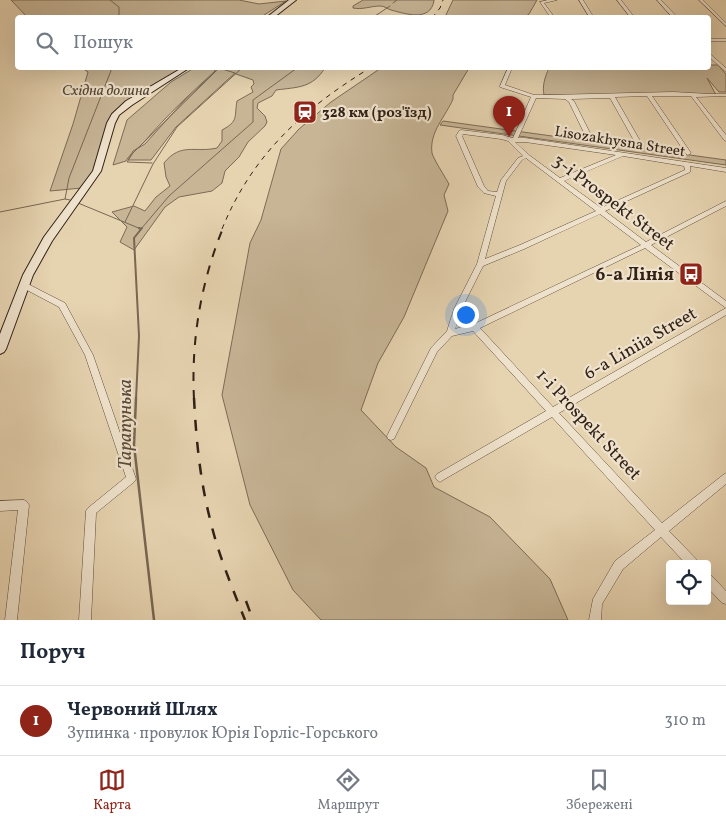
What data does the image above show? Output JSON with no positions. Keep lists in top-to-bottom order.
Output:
{
  "streets": {
    "street": [
      "Lisozakhysna Street",
      "3-i Prospekt Street",
      "6-a Liniia Street",
      "1-i Prospekt Street"
    ]
  },
  "crossings": [
    ["Lisozakhysna Street", "3-i Prospekt Street"],
    ["6-a Liniia Street", "1-i Prospekt Street"]
  ],
  "water": ["Тарапунька"],
  "parks": ["Східна долина"],
  "places": {
    "station": ["328 км (роз'їзд)"],
    "bus stop": ["6-а Лінія"]
  },
  "page": {
    "search": "Пошук",
    "pins": "1",
    "heading": "Поруч",
    "list": [
      {
        "mark": "1",
        "name": "Червоний Шлях",
        "note": "Зупинка · провулок Юрія Горліс-Горського",
        "value": "310 m"
      }
    ],
    "nav": ["Карта", "Маршрут", "Збережені"]
  }
}
